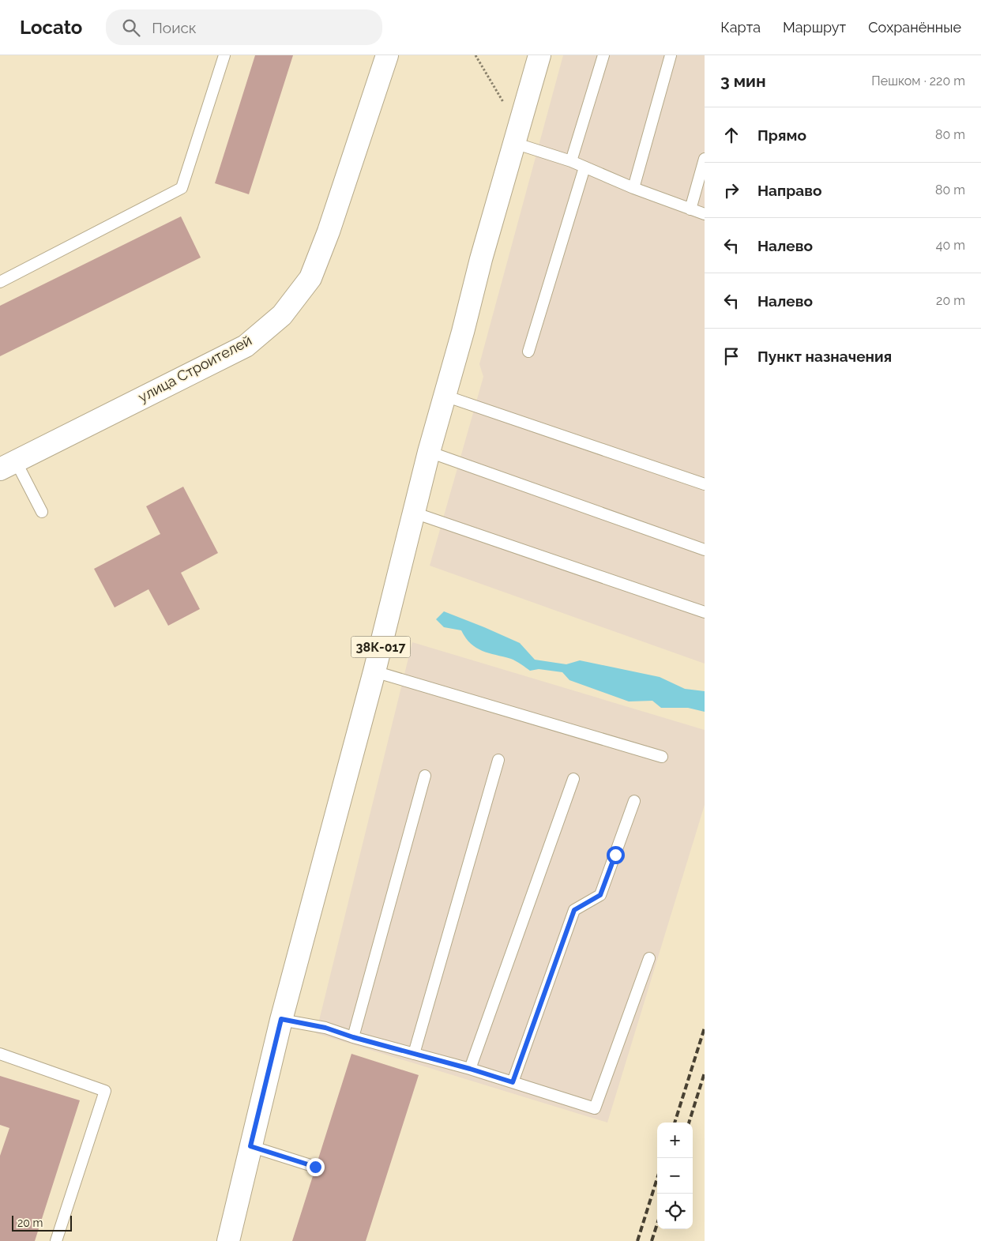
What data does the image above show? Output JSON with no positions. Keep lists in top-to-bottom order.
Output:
{
  "streets": {
    "main road": ["улица Строителей", "38К-017"]
  },
  "scale_bar": "20 m",
  "page": {
    "header": "Locato",
    "search": "Поиск",
    "nav": ["Карта", "Маршрут", "Сохранённые"],
    "heading": ["3 мин", "Пешком · 220 m"],
    "list": [
      ["Прямо", "80 m"],
      ["Направо", "80 m"],
      ["Налево", "40 m"],
      ["Налево", "20 m"],
      "Пункт назначения"
    ],
    "map_buttons": ["+", "−"],
    "scale": "20 m"
  }
}
